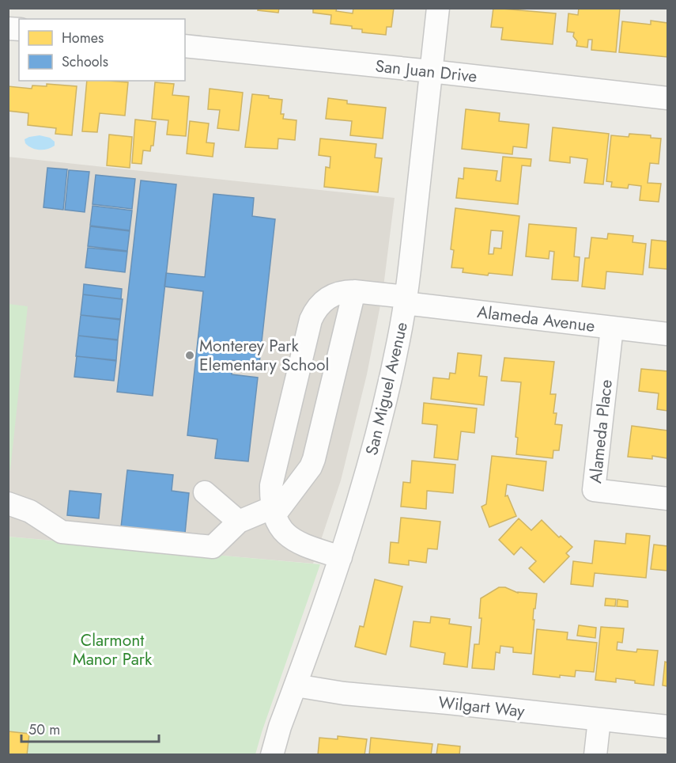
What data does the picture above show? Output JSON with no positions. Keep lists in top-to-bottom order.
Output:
{
  "streets": {
    "street": [
      "San Juan Drive",
      "Alameda Avenue",
      "San Miguel Avenue",
      "Alameda Place",
      "Wilgart Way"
    ]
  },
  "crossings": [
    ["San Juan Drive", "San Miguel Avenue"],
    ["Alameda Avenue", "San Miguel Avenue"],
    ["Alameda Avenue", "Alameda Place"],
    ["San Miguel Avenue", "Wilgart Way"]
  ],
  "parks": ["Clarmont Manor Park"],
  "places": ["Monterey Park Elementary School"],
  "legend": ["Homes", "Schools"],
  "scale_bar": "50 m"
}
